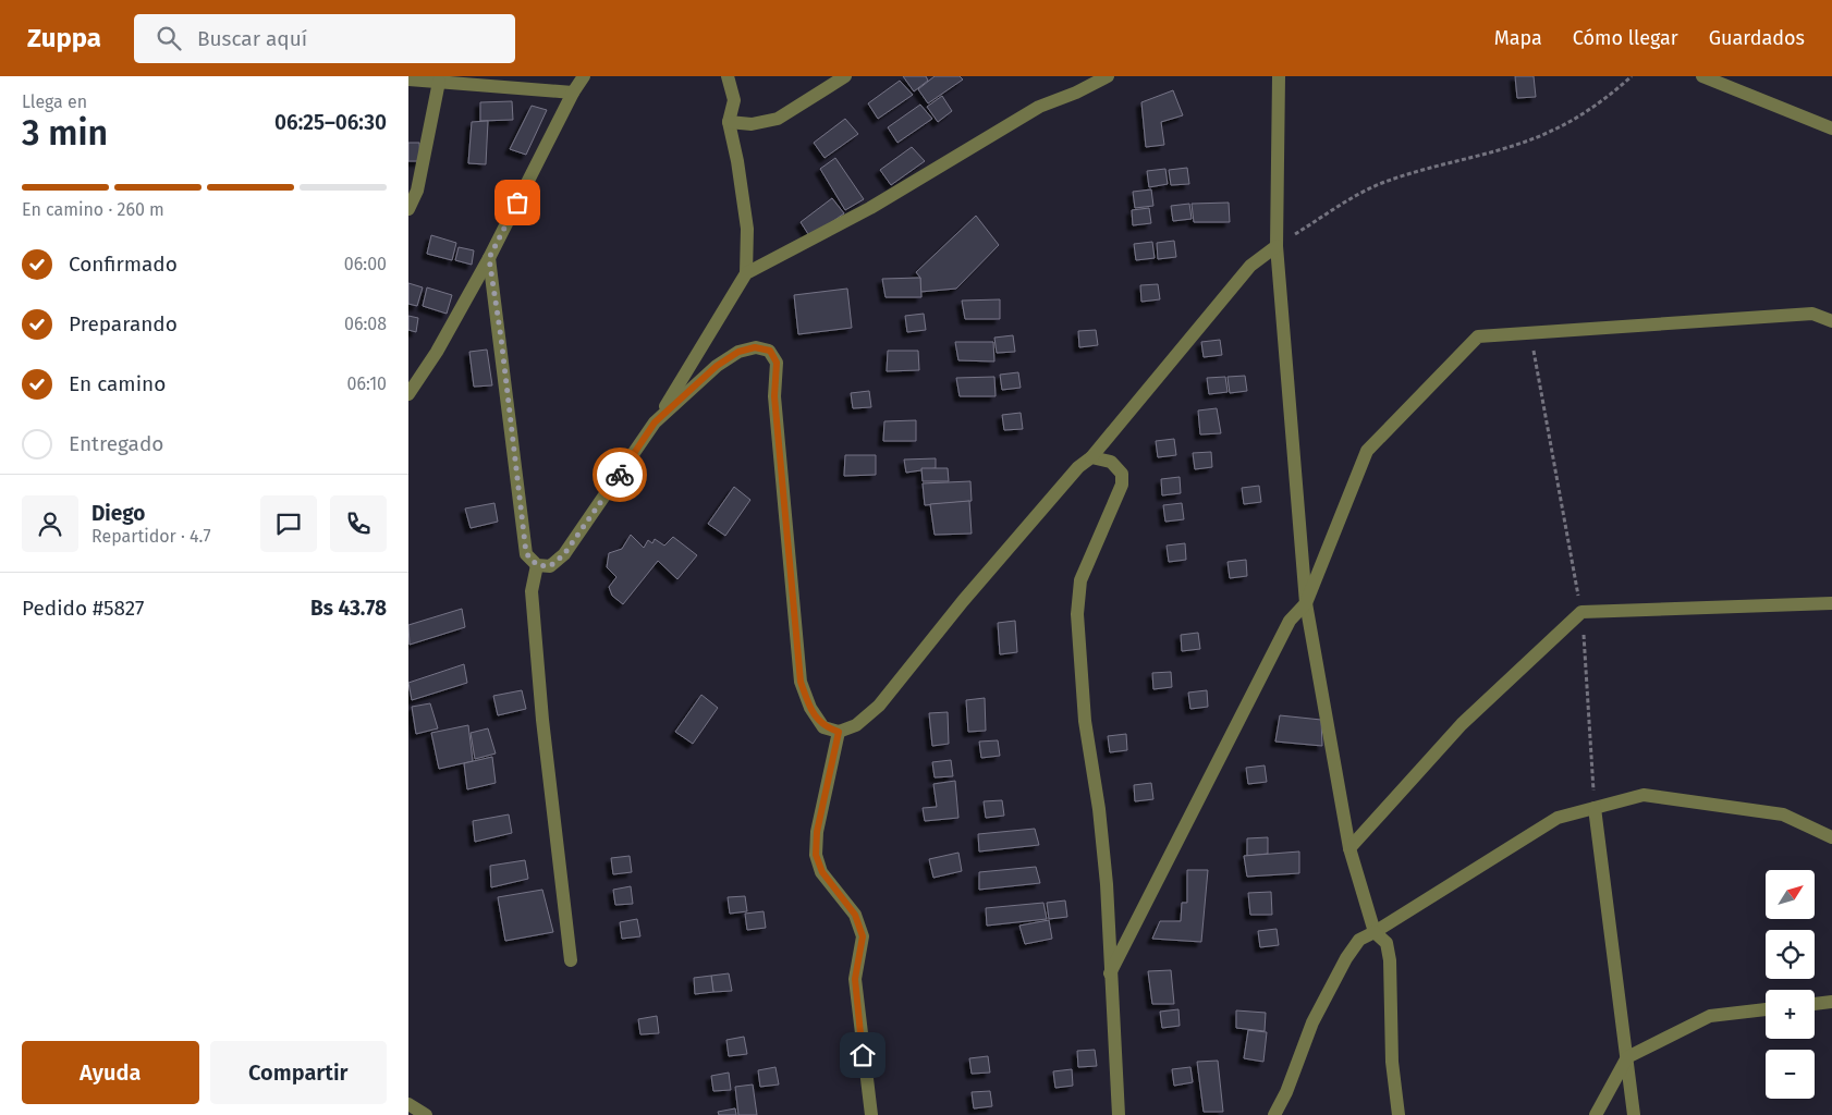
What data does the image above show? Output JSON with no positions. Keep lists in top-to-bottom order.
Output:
{
  "north": "top right",
  "page": {
    "header": "Zuppa",
    "search": "Buscar aquí",
    "nav": ["Mapa", "Cómo llegar", "Guardados"],
    "heading": ["3 min", "Llega en", "06:25–06:30"],
    "panel": [
      "Diego",
      "Repartidor · 4.7",
      "Pedido #5827",
      "Bs 43.78"
    ],
    "bar": "En camino · 260 m",
    "list": [
      ["Confirmado", "06:00"],
      ["Preparando", "06:08"],
      ["En camino", "06:10"],
      "Entregado"
    ],
    "map_buttons": ["+", "−"],
    "buttons": ["Ayuda", "Compartir"]
  }
}
